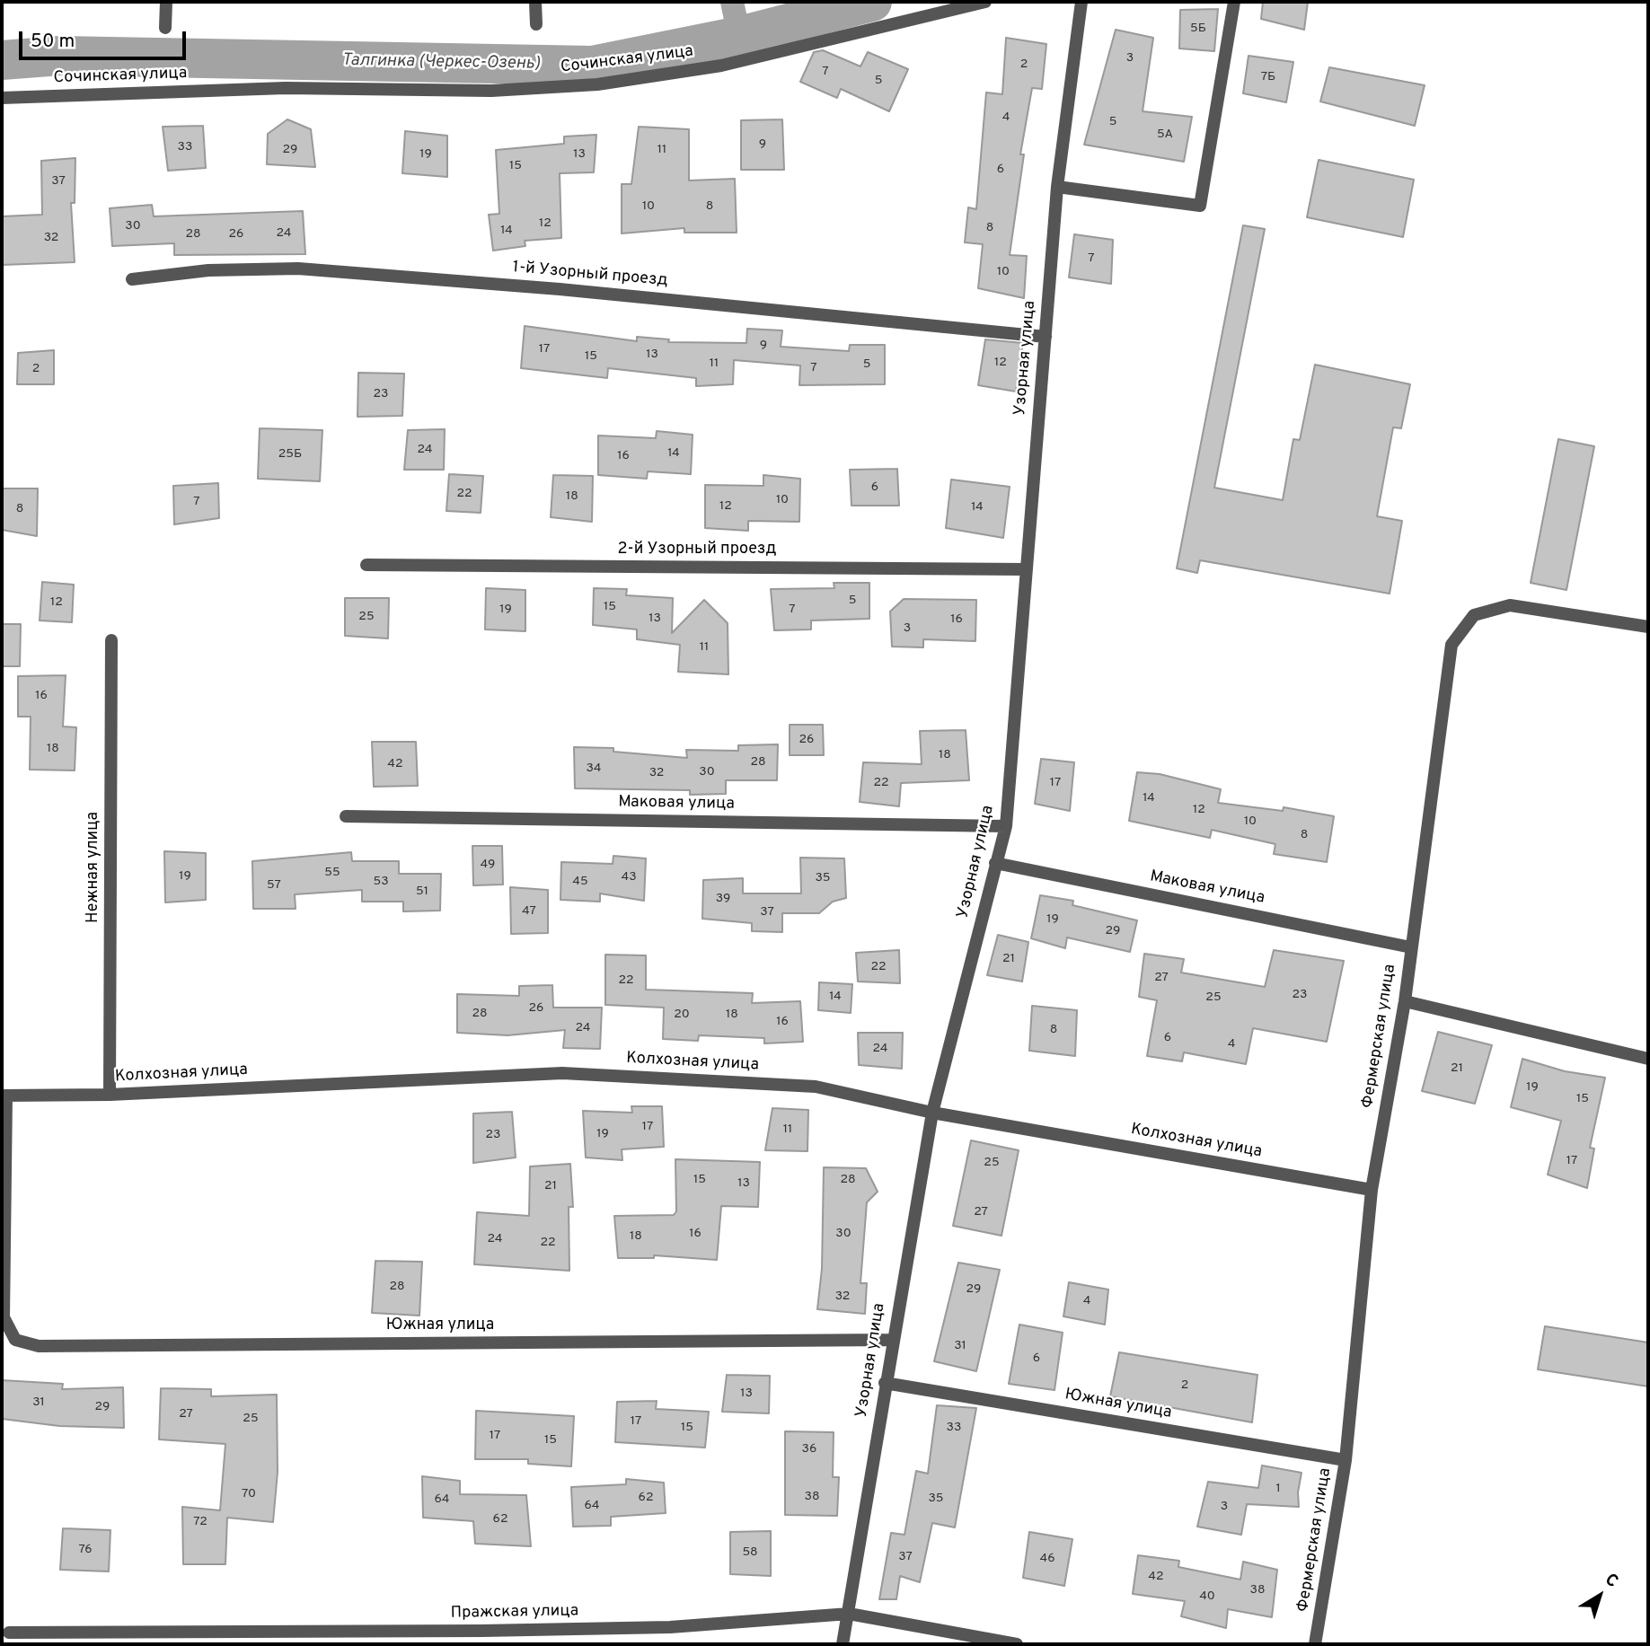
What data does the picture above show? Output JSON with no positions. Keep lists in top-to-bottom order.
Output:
{
  "streets": {
    "street": [
      "Сочинская улица",
      "1-й Узорный проезд",
      "Узорная улица",
      "2-й Узорный проезд",
      "Маковая улица",
      "Нежная улица",
      "Фермерская улица",
      "Колхозная улица",
      "Южная улица",
      "Пражская улица"
    ]
  },
  "crossings": [
    ["1-й Узорный проезд", "Узорная улица"],
    ["Узорная улица", "2-й Узорный проезд"],
    ["Узорная улица", "Маковая улица"],
    ["Узорная улица", "Колхозная улица"],
    ["Узорная улица", "Южная улица"],
    ["Узорная улица", "Пражская улица"],
    ["Маковая улица", "Фермерская улица"],
    ["Нежная улица", "Колхозная улица"],
    ["Фермерская улица", "Колхозная улица"],
    ["Фермерская улица", "Южная улица"],
    ["Колхозная улица", "Южная улица"]
  ],
  "water": ["Талгинка (Черкес-Озень)"],
  "house_numbers": [
    "5Б",
    "3",
    "2",
    "7",
    "7Б",
    "5",
    "4",
    "5",
    "5А",
    "9",
    "33",
    "29",
    "11",
    "19",
    "13",
    "15",
    "6",
    "37",
    "10",
    "8",
    "12",
    "30",
    "8",
    "14",
    "24",
    "28",
    "26",
    "32",
    "7",
    "10",
    "9",
    "17",
    "13",
    "15",
    "12",
    "11",
    "5",
    "7",
    "2",
    "23",
    "24",
    "14",
    "25Б",
    "16",
    "6",
    "22",
    "18",
    "10",
    "7",
    "12",
    "14",
    "8",
    "5",
    "12",
    "15",
    "19",
    "7",
    "25",
    "13",
    "16",
    "3",
    "11",
    "16",
    "26",
    "18",
    "18",
    "28",
    "42",
    "34",
    "30",
    "32",
    "22",
    "17",
    "14",
    "12",
    "10",
    "8",
    "49",
    "55",
    "19",
    "43",
    "35",
    "53",
    "45",
    "57",
    "51",
    "39",
    "47",
    "37",
    "19",
    "29",
    "21",
    "22",
    "27",
    "22",
    "23",
    "14",
    "25",
    "26",
    "28",
    "20",
    "18",
    "16",
    "24",
    "8",
    "6",
    "4",
    "24",
    "21",
    "19",
    "15",
    "17",
    "11",
    "19",
    "23",
    "17",
    "25",
    "15",
    "28",
    "13",
    "21",
    "27",
    "16",
    "30",
    "18",
    "24",
    "22",
    "28",
    "29",
    "32",
    "4",
    "31",
    "6",
    "2",
    "13",
    "31",
    "29",
    "27",
    "25",
    "17",
    "15",
    "33",
    "17",
    "15",
    "36",
    "1",
    "70",
    "38",
    "62",
    "35",
    "64",
    "64",
    "3",
    "62",
    "72",
    "76",
    "58",
    "37",
    "46",
    "42",
    "38",
    "40"
  ],
  "scale_bar": "50 m",
  "north": "top right"
}
